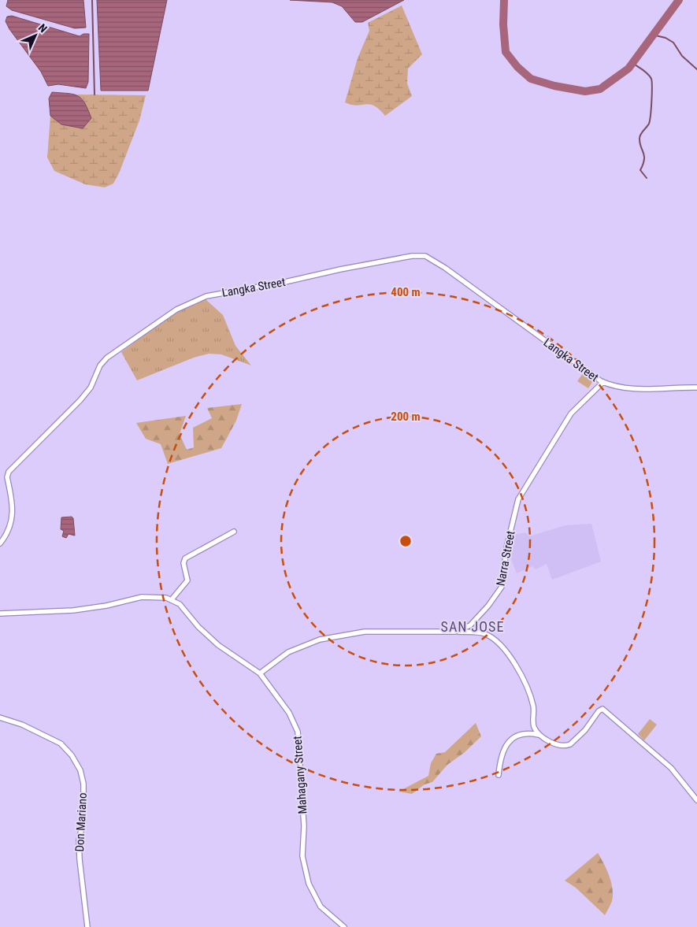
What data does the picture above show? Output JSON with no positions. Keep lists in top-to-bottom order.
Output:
{
  "streets": {
    "street": [
      "Langka Street",
      "Narra Street",
      "Mahagany Street",
      "Don Mariano"
    ]
  },
  "crossings": [
    ["Langka Street", "Narra Street"],
    ["Narra Street", "Mahagany Street"]
  ],
  "districts": ["SAN JOSE"],
  "north": "top right",
  "rings": ["400 m", "200 m"]
}
